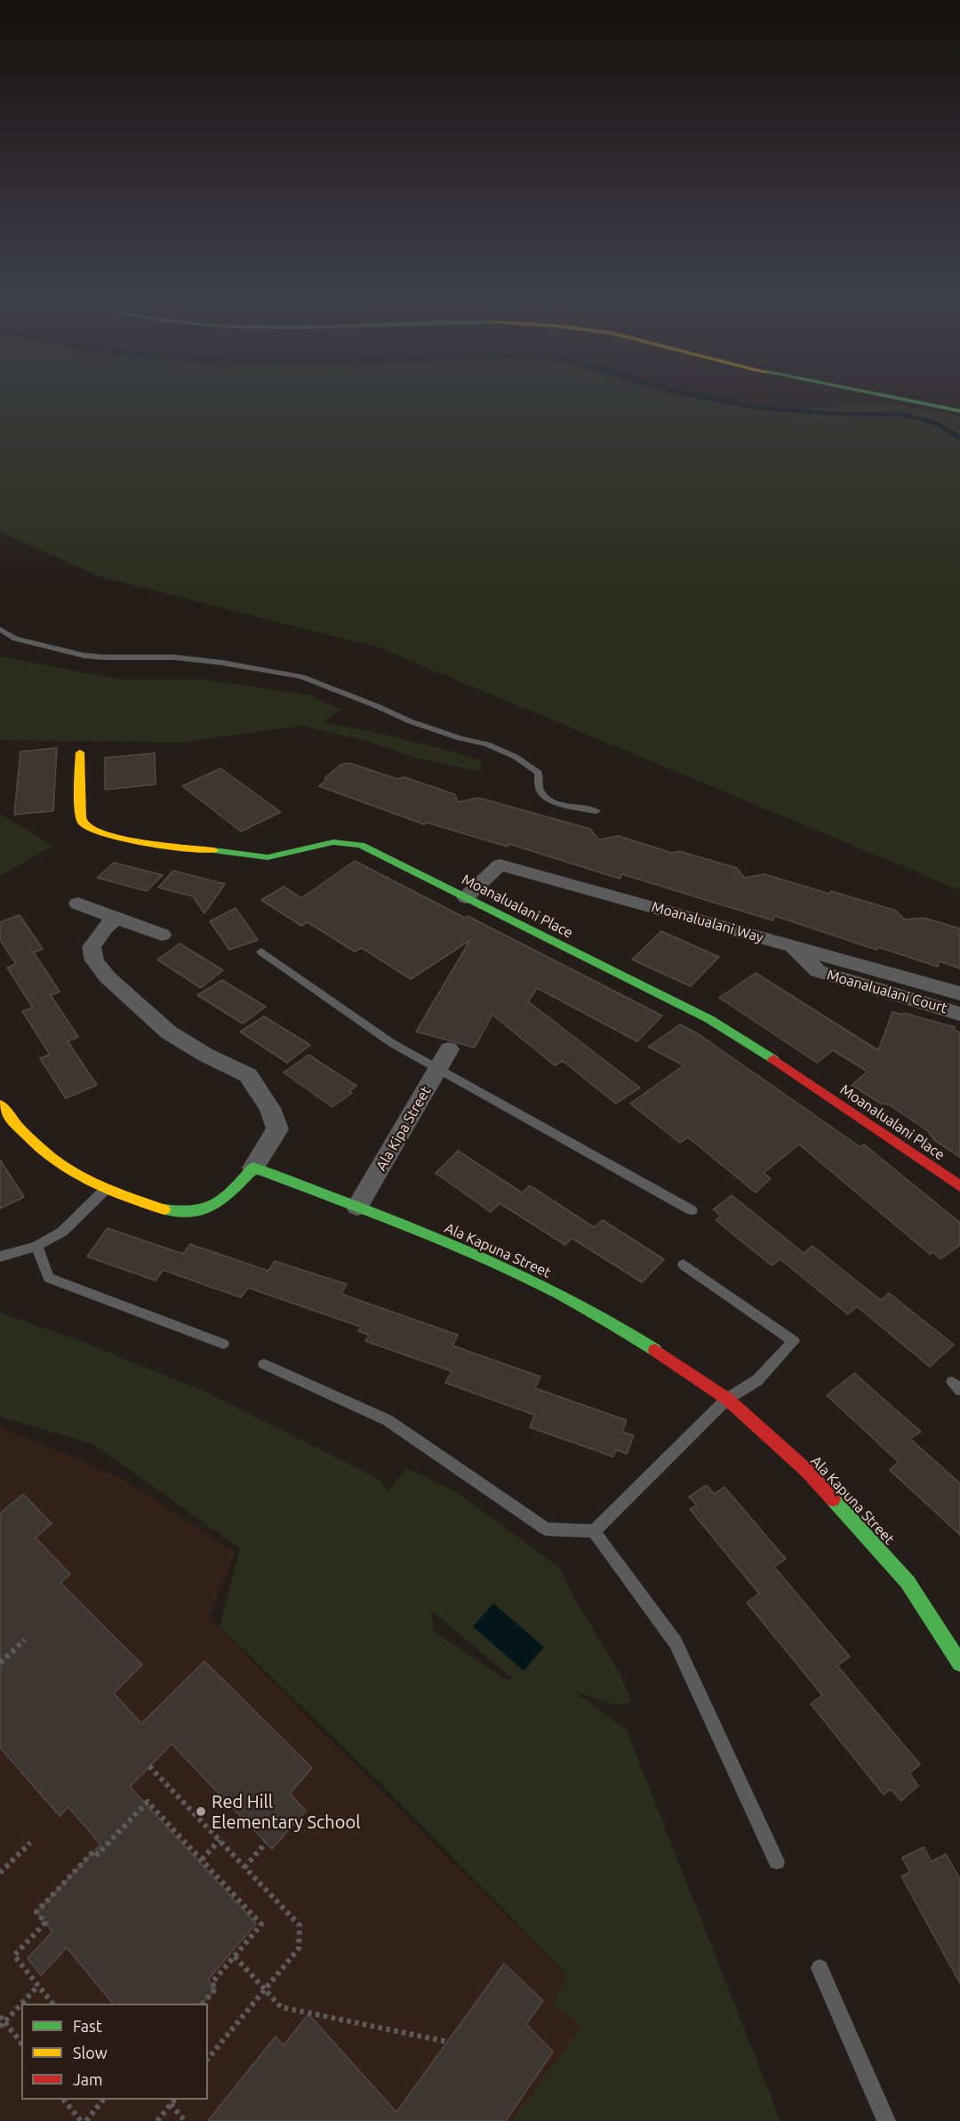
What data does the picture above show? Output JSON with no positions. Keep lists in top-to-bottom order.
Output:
{
  "streets": {
    "street": [
      "Moanalualani Place",
      "Moanalualani Way",
      "Moanalualani Court",
      "Ala Kipa Street",
      "Ala Kapuna Street"
    ]
  },
  "crossings": [
    ["Moanalualani Place", "Moanalualani Way"],
    ["Moanalualani Way", "Moanalualani Court"],
    ["Ala Kipa Street", "Ala Kapuna Street"]
  ],
  "places": ["Red Hill Elementary School"],
  "legend": ["Fast", "Slow", "Jam"]
}
